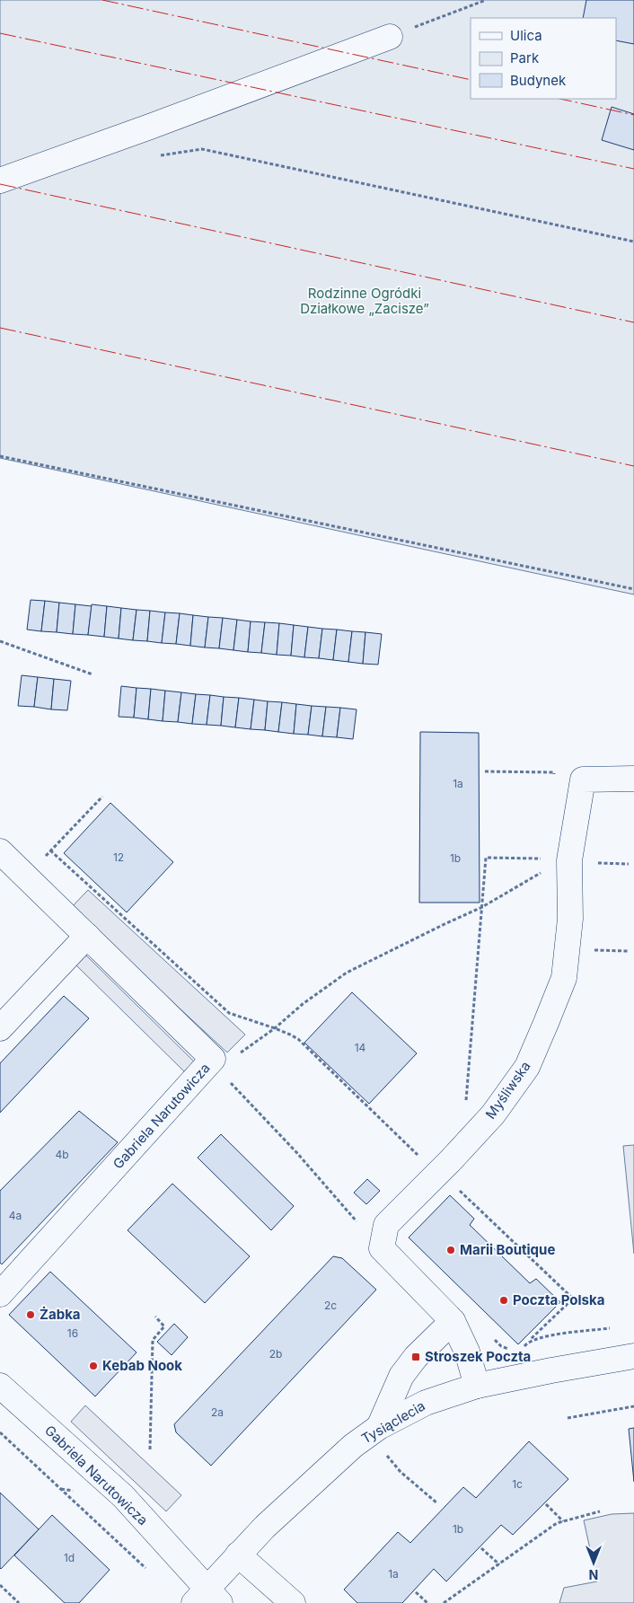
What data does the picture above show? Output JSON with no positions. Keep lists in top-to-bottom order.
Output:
{
  "streets": {
    "street": ["Myśliwska", "Gabriela Narutowicza", "Tysiąclecia"]
  },
  "crossings": [
    ["Gabriela Narutowicza", "Tysiąclecia"]
  ],
  "parks": ["Rodzinne Ogródki Działkowe „Zacisze”"],
  "places": {
    "other": [
      "Marii Boutique",
      "Poczta Polska",
      "Żabka",
      "Kebab Nook"
    ],
    "transit": ["Stroszek Poczta"]
  },
  "house_numbers": [
    "1a",
    "12",
    "1b",
    "14",
    "4b",
    "4a",
    "2c",
    "16",
    "2b",
    "2a",
    "1c",
    "1b",
    "1d",
    "1a"
  ],
  "legend": ["Ulica", "Park", "Budynek"],
  "north": "bottom"
}
